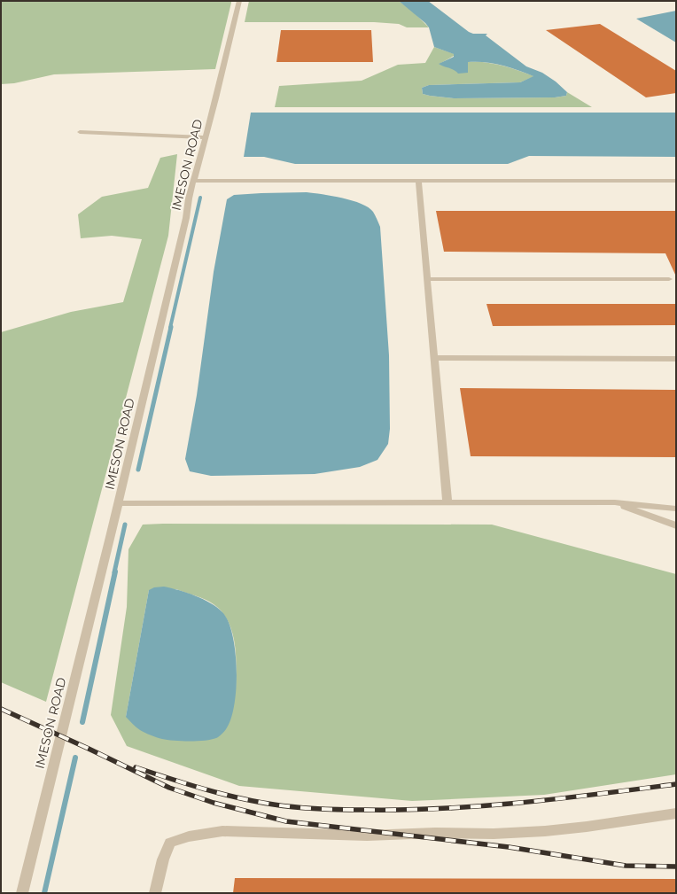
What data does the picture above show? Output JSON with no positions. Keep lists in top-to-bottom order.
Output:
{
  "streets": {
    "street": ["IMESON ROAD"]
  }
}
